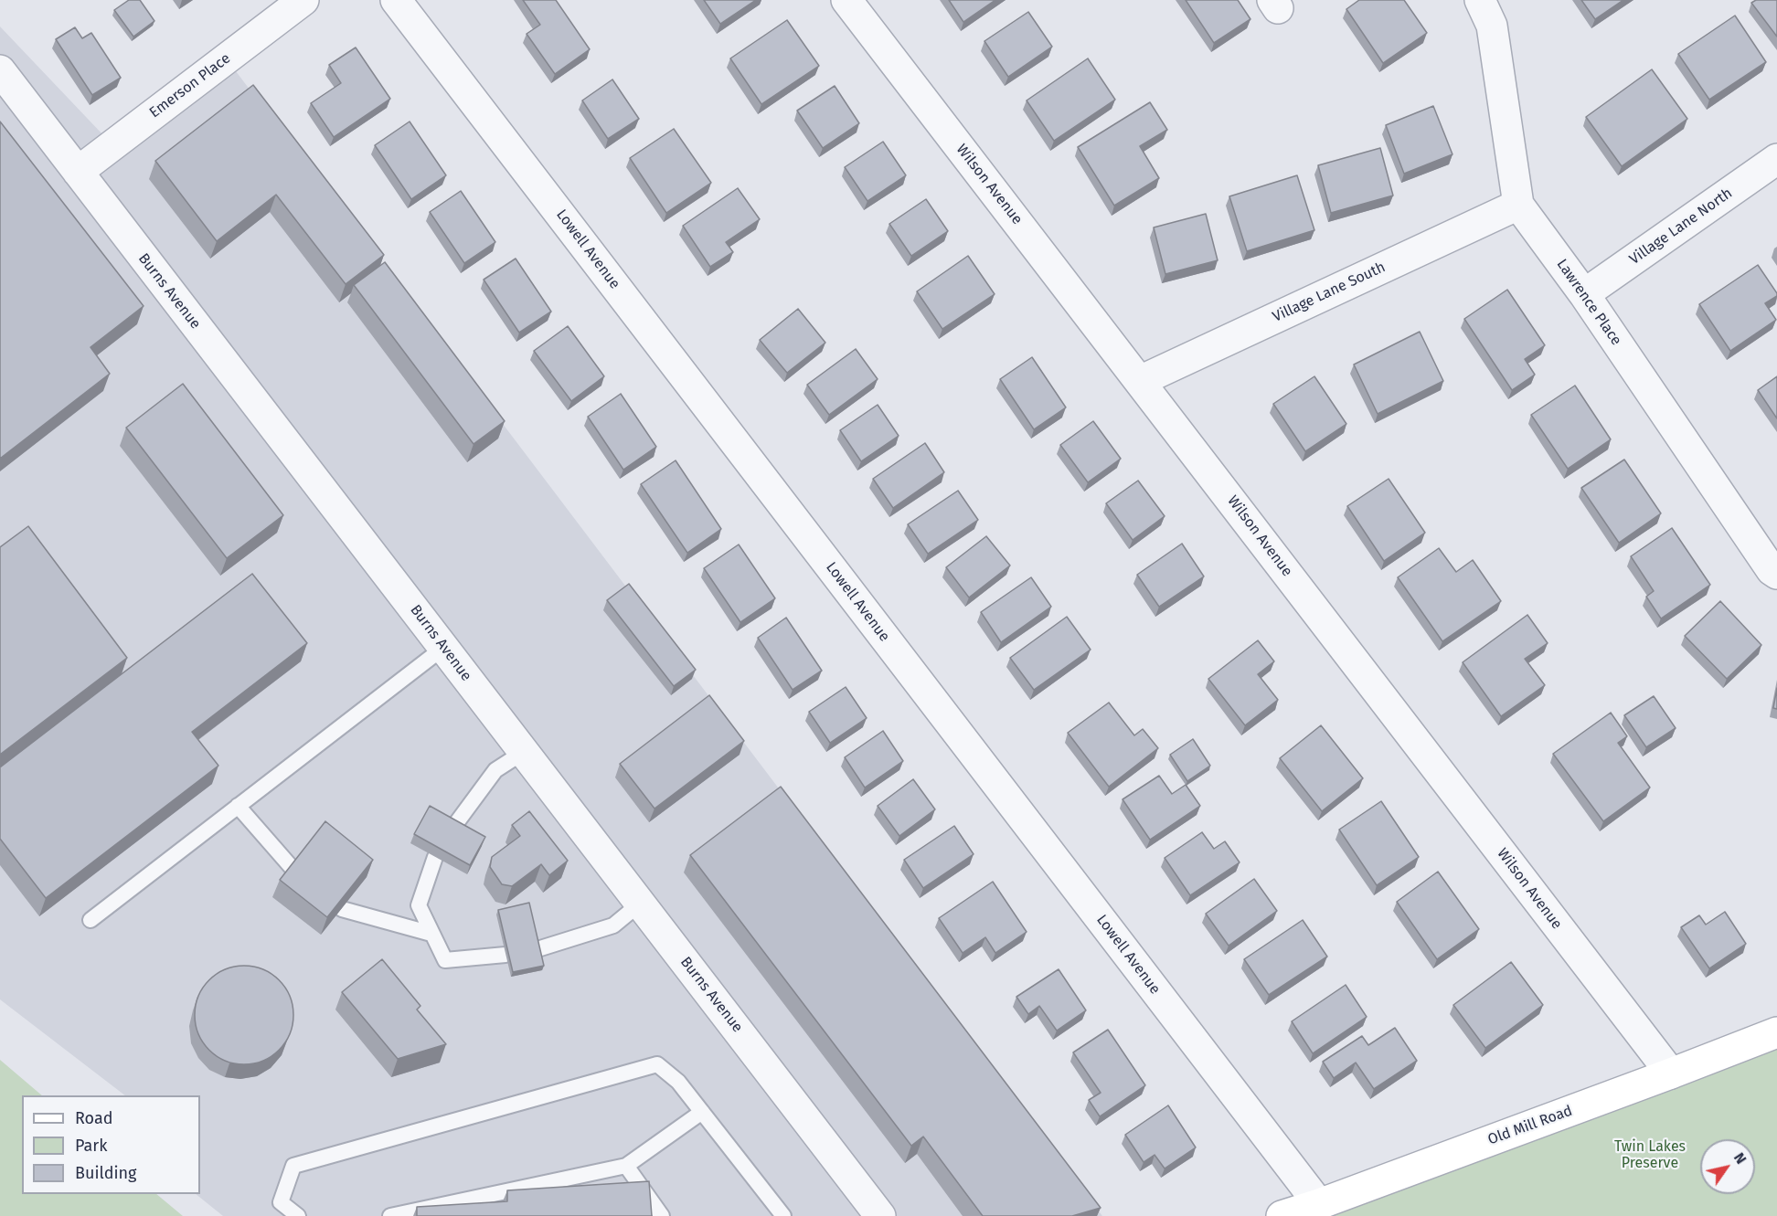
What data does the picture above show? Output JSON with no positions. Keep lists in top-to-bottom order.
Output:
{
  "streets": {
    "street": [
      "Emerson Place",
      "Wilson Avenue",
      "Village Lane North",
      "Lowell Avenue",
      "Burns Avenue",
      "Village Lane South",
      "Lawrence Place",
      "Old Mill Road"
    ]
  },
  "crossings": [
    ["Emerson Place", "Burns Avenue"],
    ["Wilson Avenue", "Village Lane South"],
    ["Wilson Avenue", "Old Mill Road"],
    ["Village Lane North", "Lawrence Place"],
    ["Lowell Avenue", "Old Mill Road"],
    ["Village Lane South", "Lawrence Place"]
  ],
  "parks": ["Twin Lakes Preserve"],
  "legend": ["Road", "Park", "Building"],
  "north": "top right"
}
